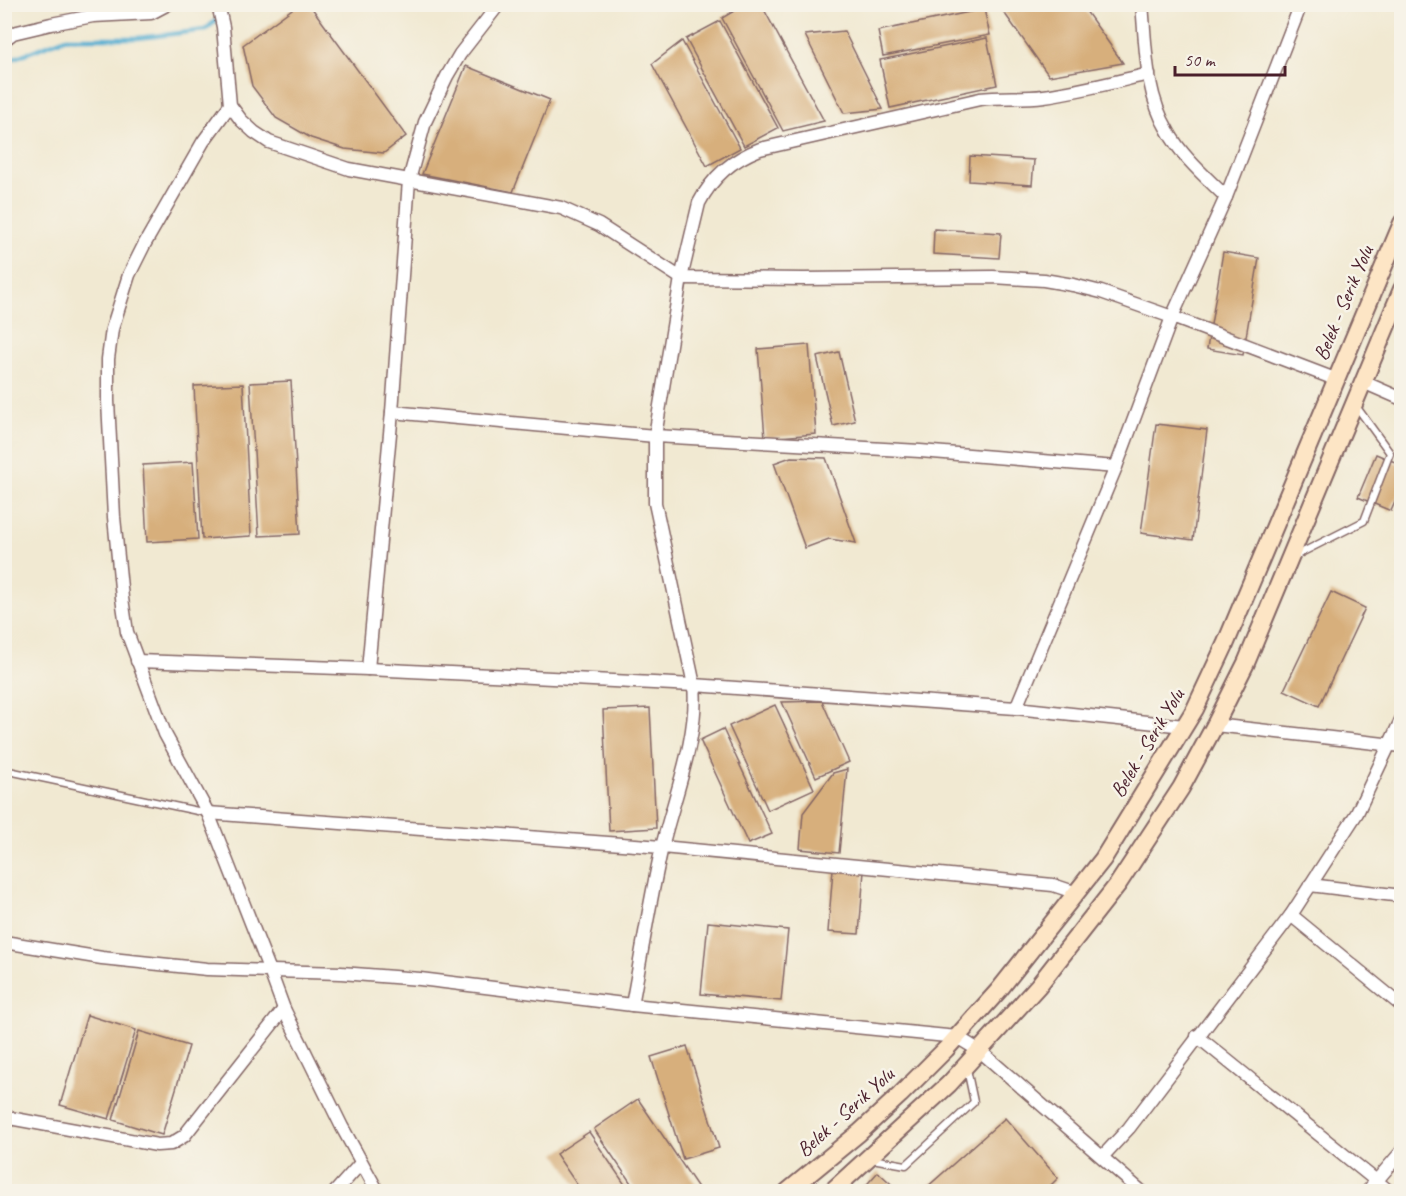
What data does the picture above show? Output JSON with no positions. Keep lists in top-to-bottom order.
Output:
{
  "streets": {
    "main road": ["Belek - Serik Yolu"]
  },
  "scale_bar": "50 m"
}
